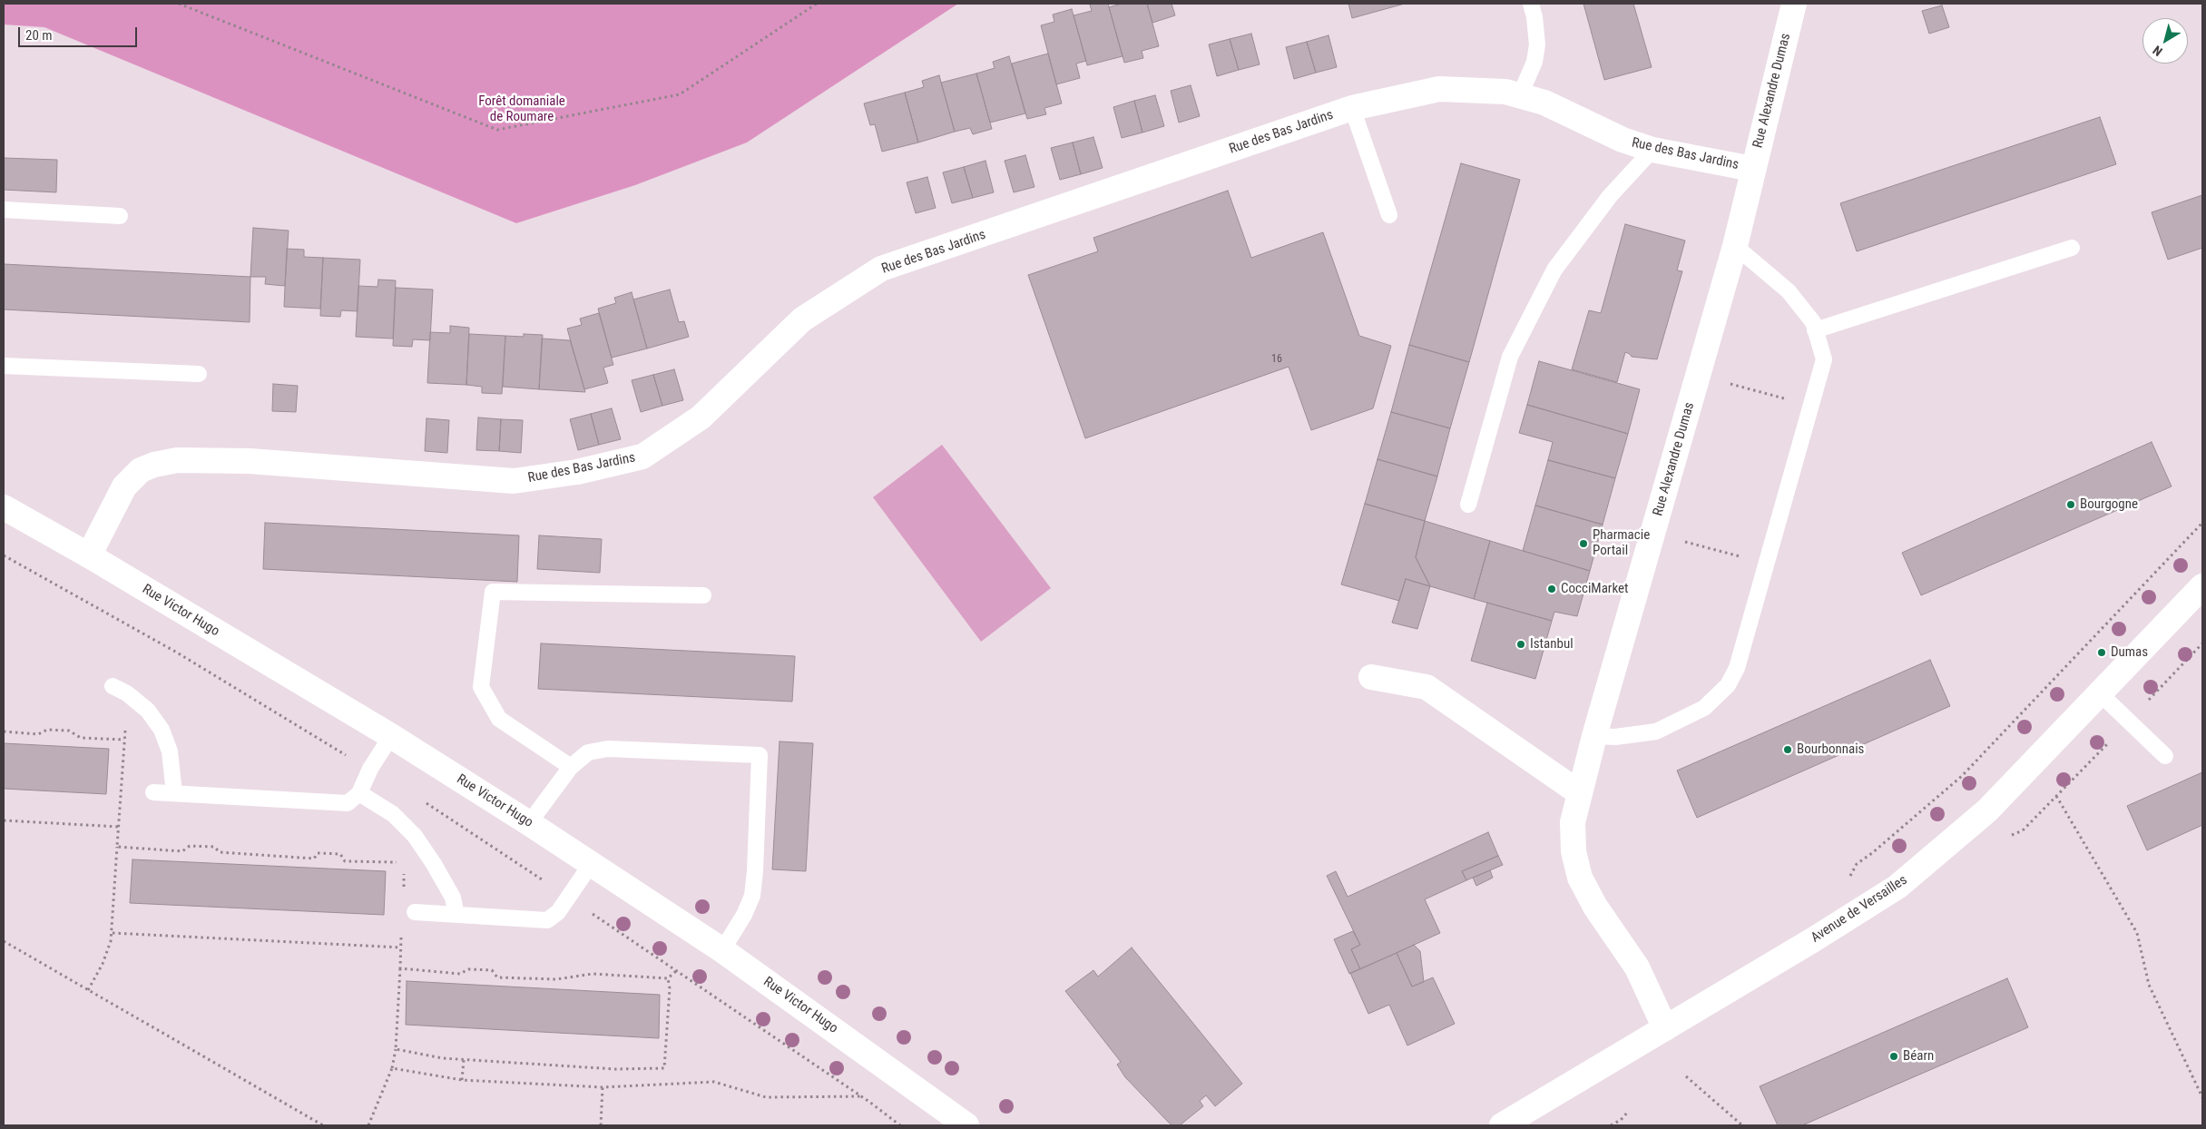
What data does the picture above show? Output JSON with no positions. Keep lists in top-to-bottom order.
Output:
{
  "streets": {
    "street": [
      "Rue Alexandre Dumas",
      "Rue des Bas Jardins",
      "Rue Victor Hugo",
      "Avenue de Versailles"
    ]
  },
  "crossings": [
    ["Rue Alexandre Dumas", "Rue des Bas Jardins"],
    ["Rue Alexandre Dumas", "Avenue de Versailles"],
    ["Rue des Bas Jardins", "Rue Victor Hugo"]
  ],
  "parks": ["Forêt domaniale de Roumare"],
  "places": [
    "Bourgogne",
    "Pharmacie Portail",
    "CocciMarket",
    "Istanbul",
    "Dumas",
    "Bourbonnais",
    "Béarn"
  ],
  "house_numbers": ["16"],
  "scale_bar": "20 m",
  "north": "bottom left"
}
